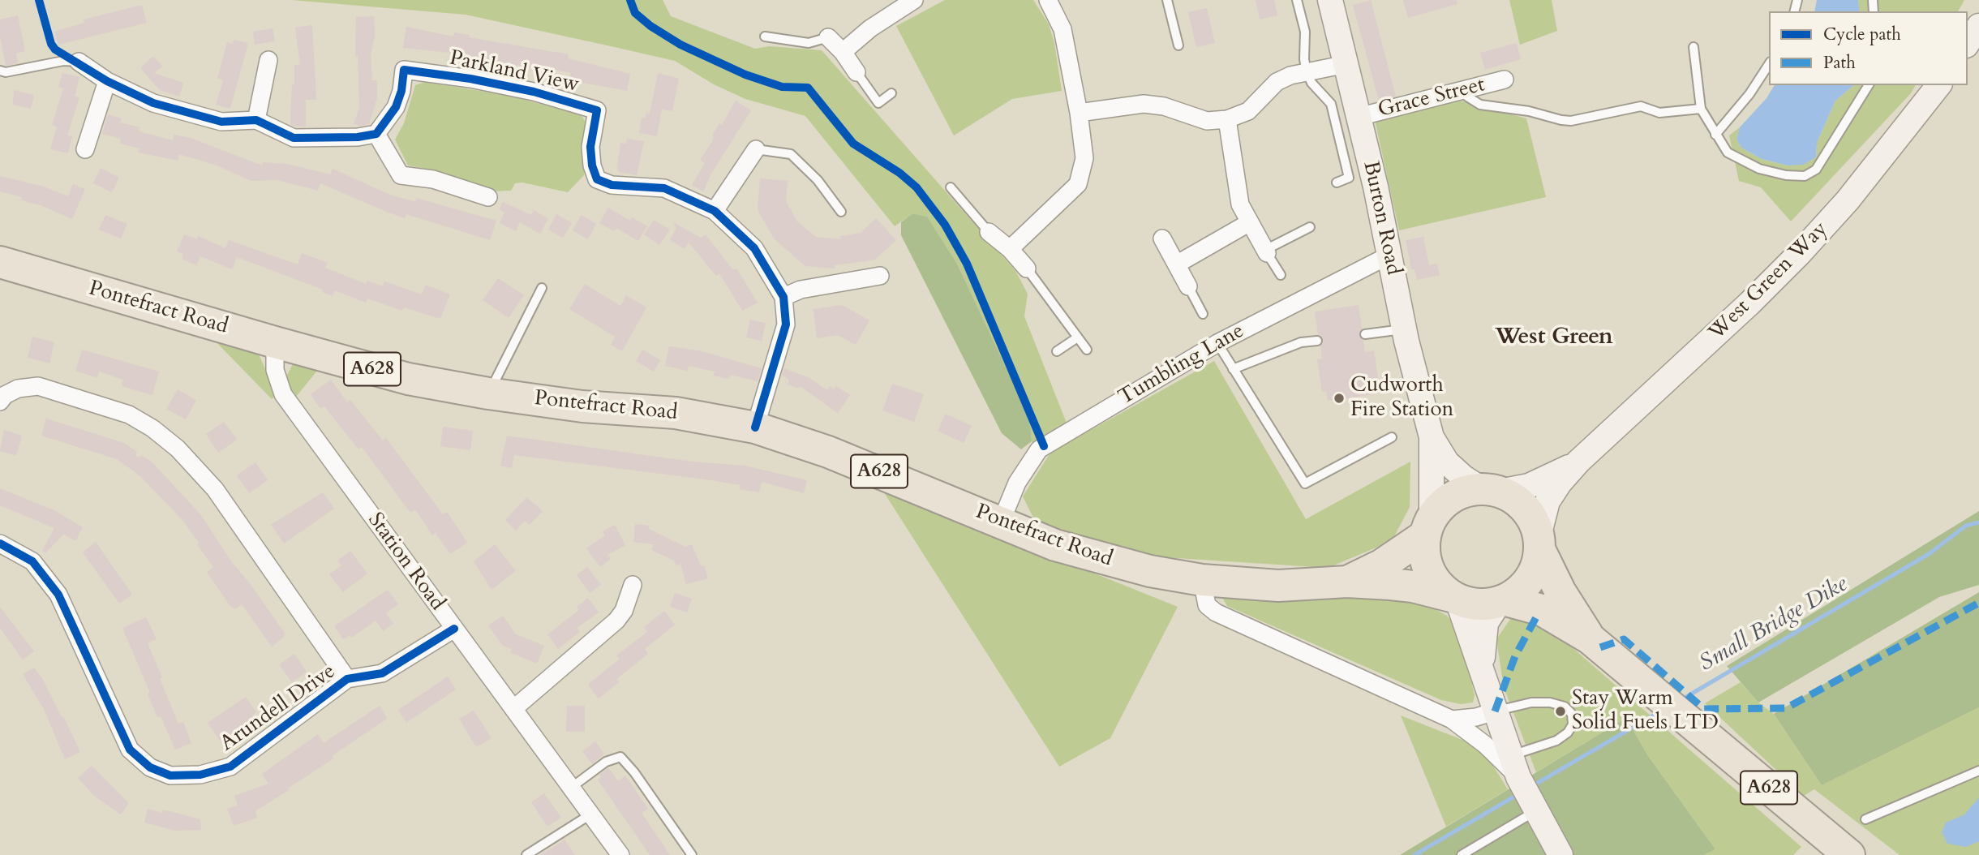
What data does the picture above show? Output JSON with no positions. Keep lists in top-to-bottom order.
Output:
{
  "streets": {
    "highway": ["Pontefract Road", "A628"],
    "street": [
      "Parkland View",
      "Grace Street",
      "Burton Road",
      "West Green Way",
      "Tumbling Lane",
      "Station Road",
      "Arundell Drive"
    ]
  },
  "crossings": [
    ["Parkland View", "Pontefract Road"],
    ["Grace Street", "Burton Road"],
    ["Burton Road", "West Green Way"],
    ["Burton Road", "Pontefract Road"],
    ["Burton Road", "Tumbling Lane"],
    ["Burton Road", "A628"],
    ["West Green Way", "Pontefract Road"],
    ["West Green Way", "A628"],
    ["Pontefract Road", "A628"],
    ["Pontefract Road", "Station Road"],
    ["Station Road", "Arundell Drive"]
  ],
  "districts": ["West Green"],
  "water": ["Small Bridge Dike"],
  "places": ["Cudworth Fire Station", "Stay Warm Solid Fuels LTD"],
  "legend": ["Cycle path", "Path"]
}
